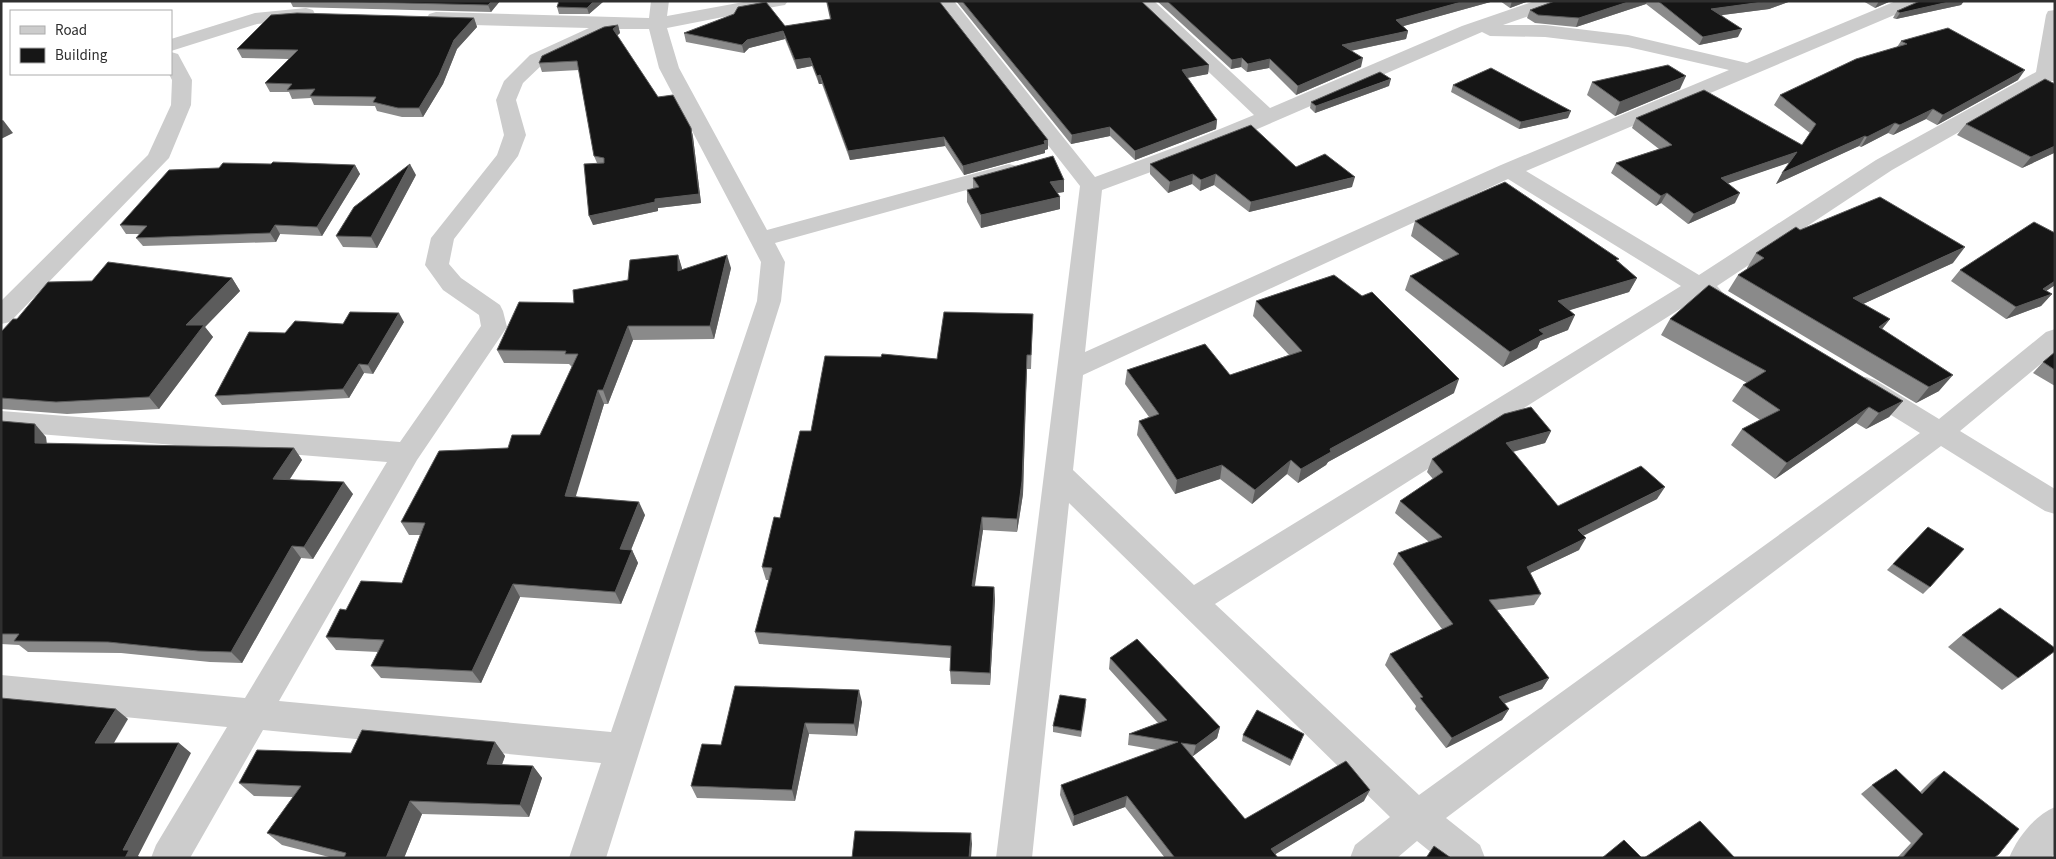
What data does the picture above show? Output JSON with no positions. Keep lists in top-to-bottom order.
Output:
{
  "legend": ["Road", "Building"]
}
